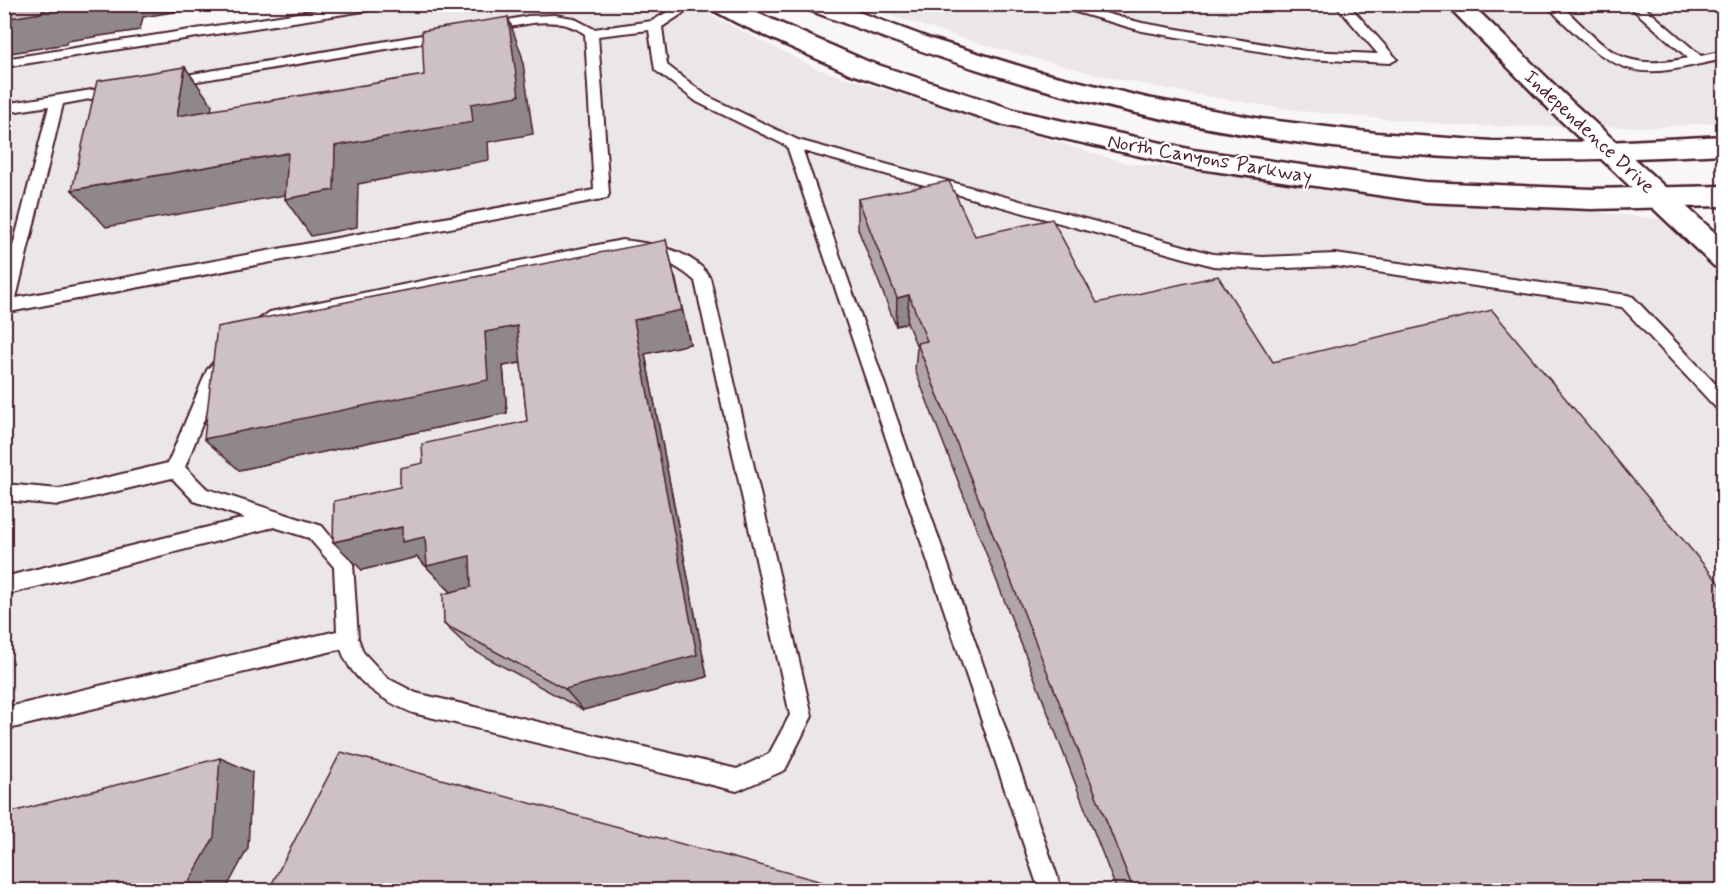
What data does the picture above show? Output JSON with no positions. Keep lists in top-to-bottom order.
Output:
{
  "streets": {
    "main road": ["Independence Drive", "North Canyons Parkway"]
  },
  "crossings": [
    ["Independence Drive", "North Canyons Parkway"]
  ]
}
